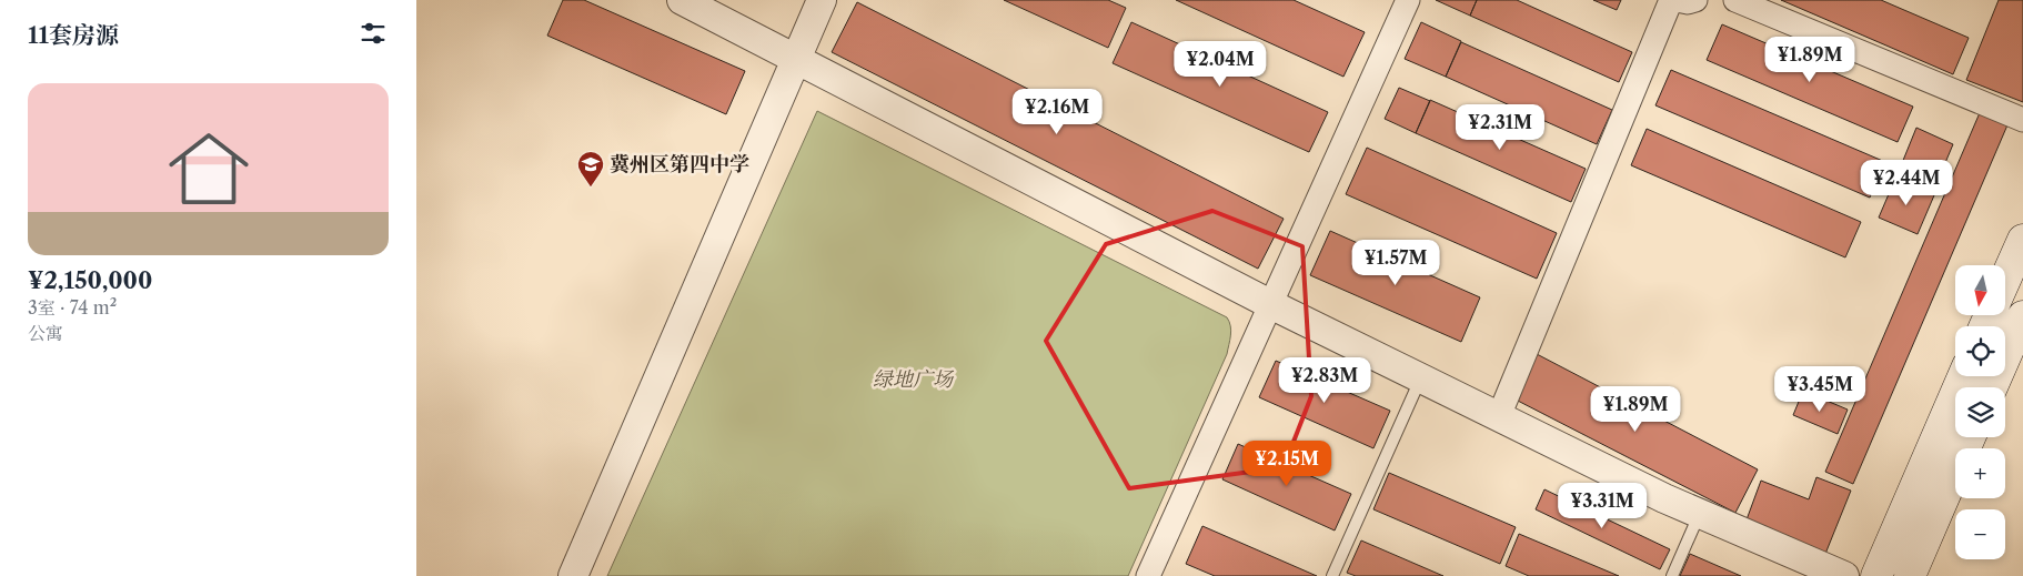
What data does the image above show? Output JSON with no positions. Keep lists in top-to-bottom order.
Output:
{
  "parks": ["绿地广场"],
  "places": {
    "school or university": ["冀州区第四中学"]
  },
  "north": "bottom",
  "page": {
    "heading": "11套房源",
    "price": [
      "¥1.89M",
      "¥2.04M",
      "¥2.16M",
      "¥2.31M",
      "¥2.44M",
      "¥1.57M",
      "¥2.83M",
      "¥3.45M",
      "¥1.89M",
      "¥2.15M",
      "¥3.31M"
    ],
    "list": [
      {
        "name": "¥2,150,000",
        "note": "3室 · 74 m² · 公寓"
      }
    ],
    "map_buttons": ["+", "−"]
  }
}
